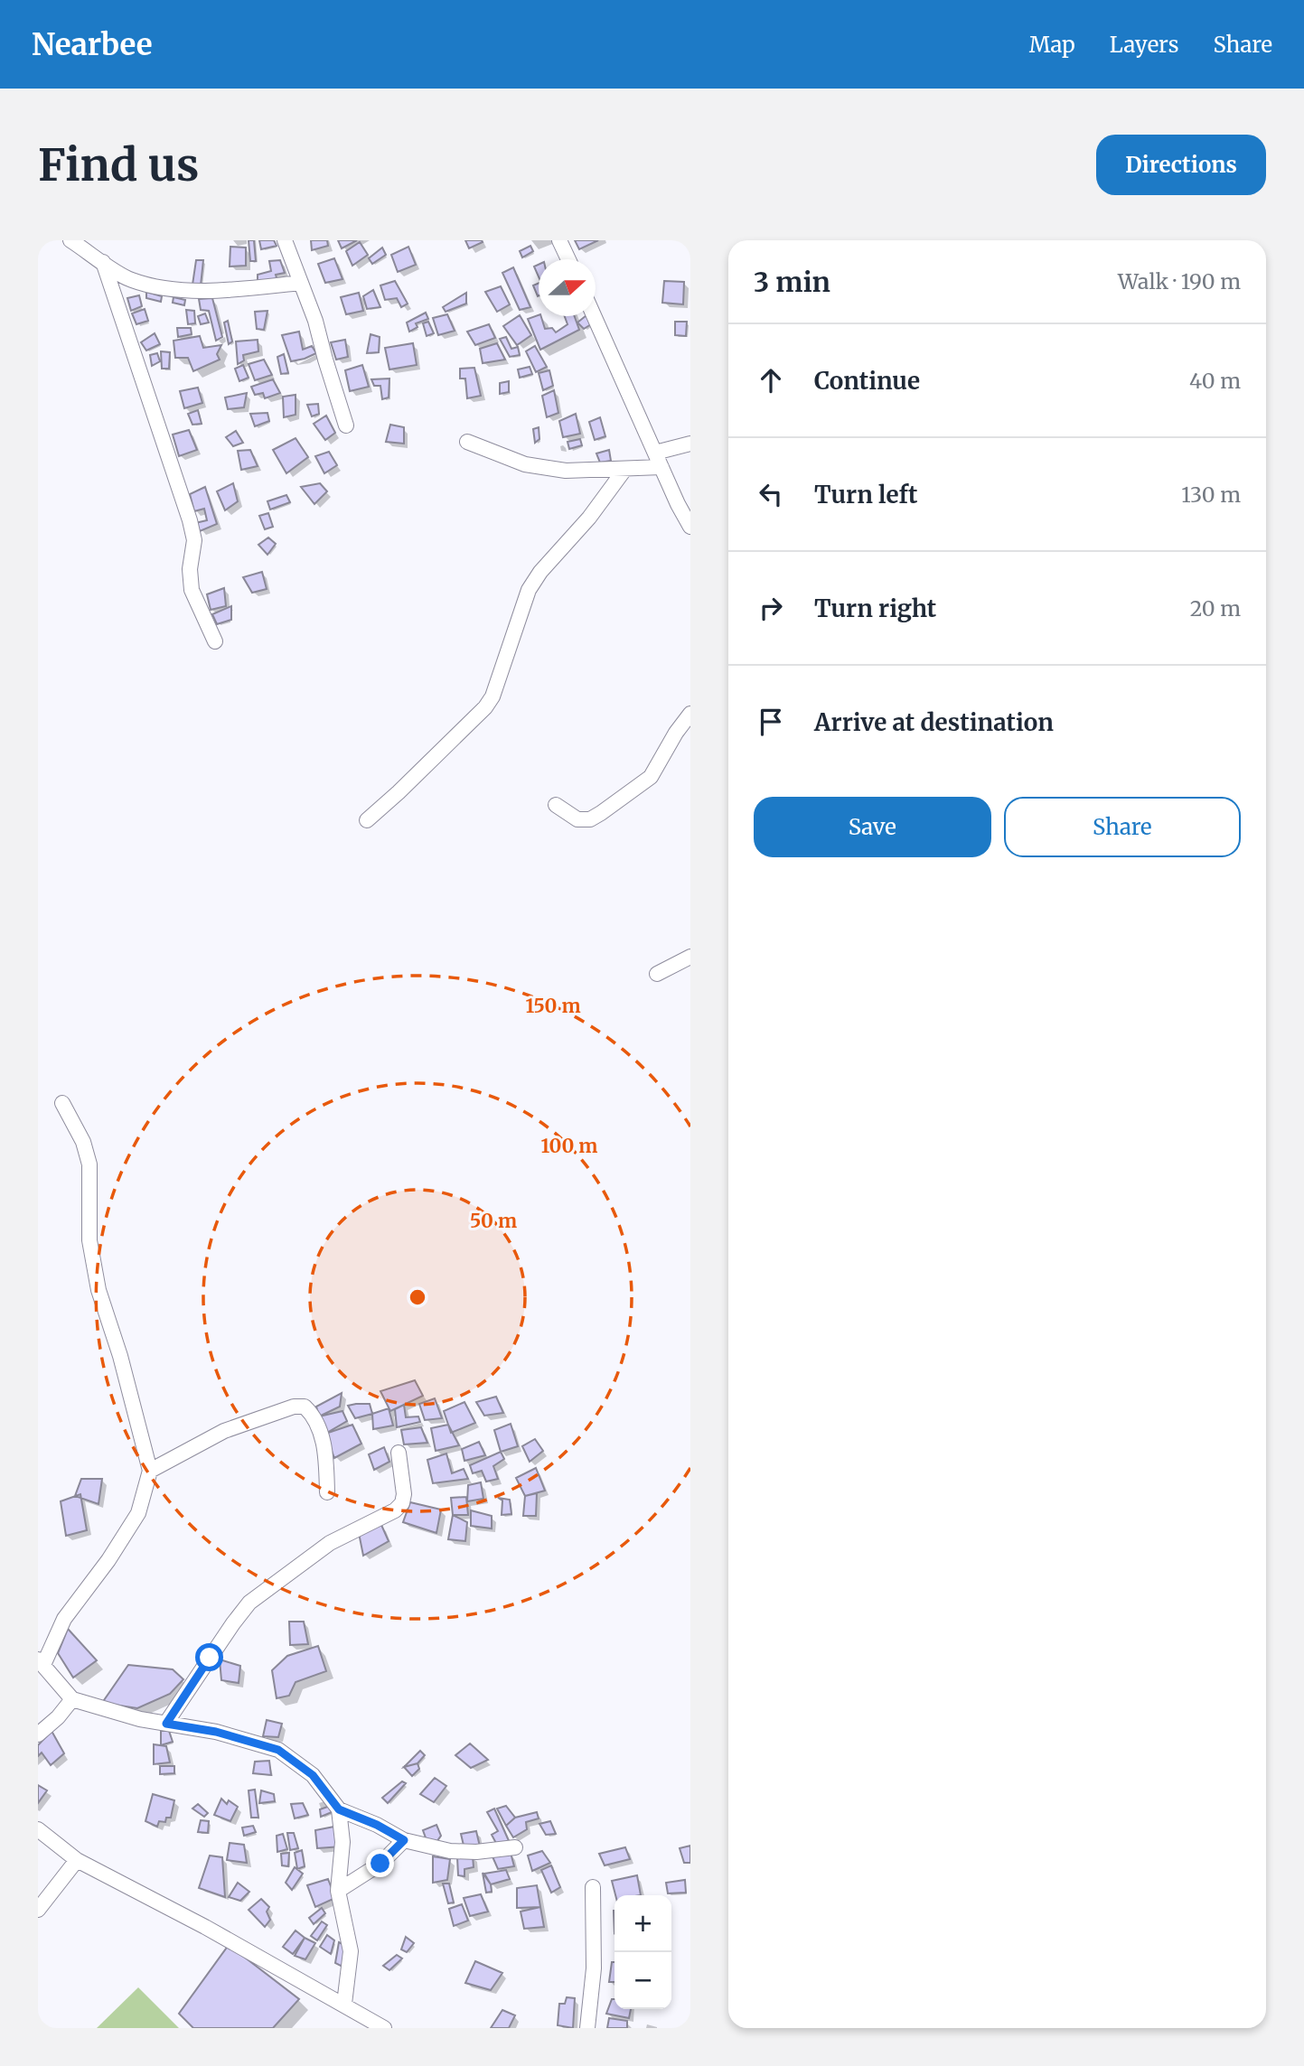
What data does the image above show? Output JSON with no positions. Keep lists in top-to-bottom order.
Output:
{
  "north": "right",
  "page": {
    "header": "Nearbee",
    "nav": ["Map", "Layers", "Share"],
    "buttons": [
      "Directions",
      ["Save", "Share"]
    ],
    "title": "Find us",
    "heading": ["3 min", "Walk · 190 m"],
    "list": [
      ["Continue", "40 m"],
      ["Turn left", "130 m"],
      ["Turn right", "20 m"],
      "Arrive at destination"
    ],
    "map_buttons": ["+", "−"]
  },
  "rings": ["150 m", "100 m", "50 m"]
}
